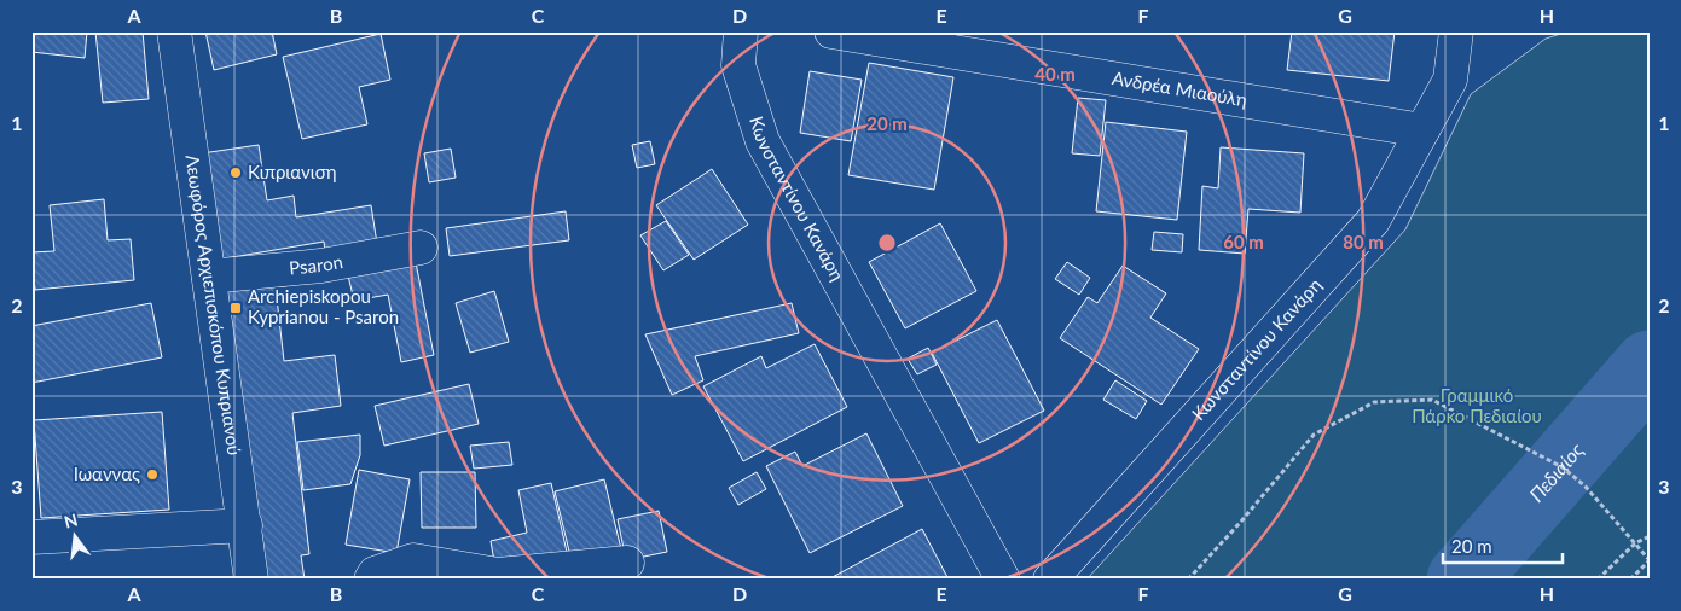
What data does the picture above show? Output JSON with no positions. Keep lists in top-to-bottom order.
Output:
{
  "streets": {
    "street": [
      "Ανδρέα Μιαούλη",
      "Κωνσταντίνου Κανάρη",
      "Psaron",
      "Λεωφόρος Αρχιεπισκόπου Κυπριανού"
    ]
  },
  "crossings": [
    ["Ανδρέα Μιαούλη", "Κωνσταντίνου Κανάρη"],
    ["Psaron", "Λεωφόρος Αρχιεπισκόπου Κυπριανού"]
  ],
  "water": ["Πεδιαίος"],
  "parks": ["Γραμμικό Πάρκο Πεδιαίου"],
  "places": {
    "other": ["Κιπριανιση", "Ιωαννας"],
    "transit": ["Archiepiskopou Kyprianou - Psaron"]
  },
  "scale_bar": "20 m",
  "north": "top",
  "grid": {
    "columns": [
      "A",
      "B",
      "C",
      "D",
      "E",
      "F",
      "G",
      "H"
    ],
    "rows": ["1", "2", "3"]
  },
  "rings": [
    "40 m",
    "20 m",
    "60 m",
    "80 m"
  ]
}
